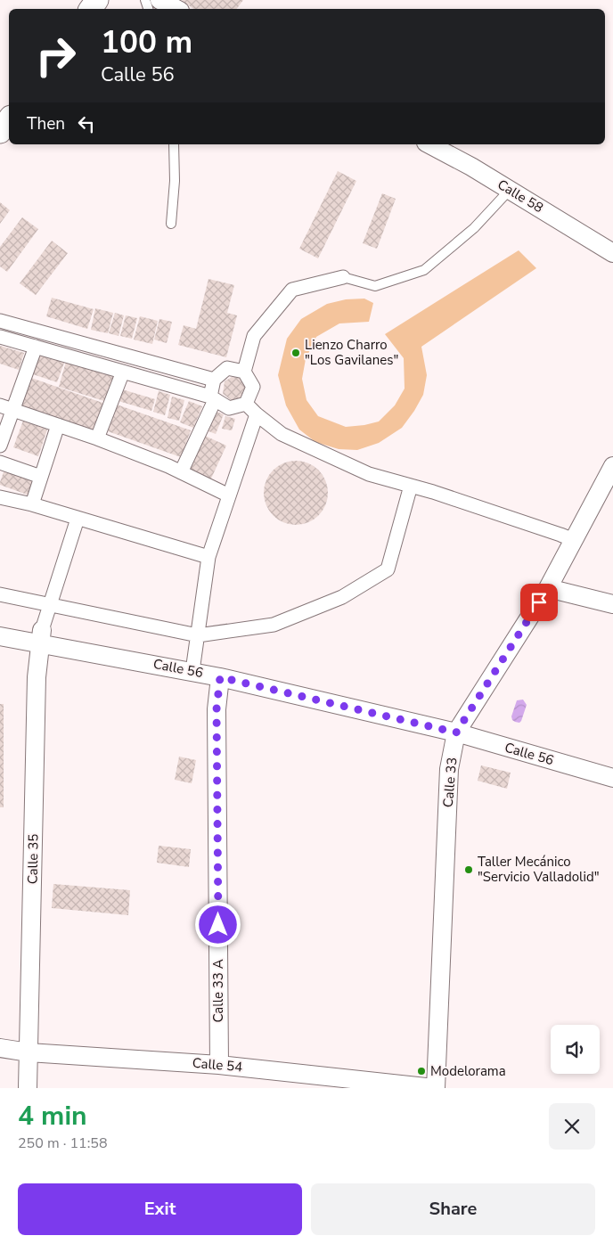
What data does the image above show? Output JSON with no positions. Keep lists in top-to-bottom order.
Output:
{
  "streets": {
    "street": [
      "Calle 58",
      "Calle 56",
      "Calle 33",
      "Calle 35",
      "Calle 33 A",
      "Calle 54"
    ]
  },
  "crossings": [
    ["Calle 56", "Calle 33"],
    ["Calle 56", "Calle 35"],
    ["Calle 56", "Calle 33 A"],
    ["Calle 33", "Calle 54"],
    ["Calle 35", "Calle 54"],
    ["Calle 33 A", "Calle 54"]
  ],
  "places": ["Lienzo Charro \"Los Gavilanes\"", "Taller Mecánico \"Servicio Valladolid\"", "Modelorama"],
  "page": {
    "turn": ["100 m", "Calle 56"],
    "then": "Then",
    "heading": ["4 min", "250 m · 11:58"],
    "buttons": ["Exit", "Share"]
  }
}
